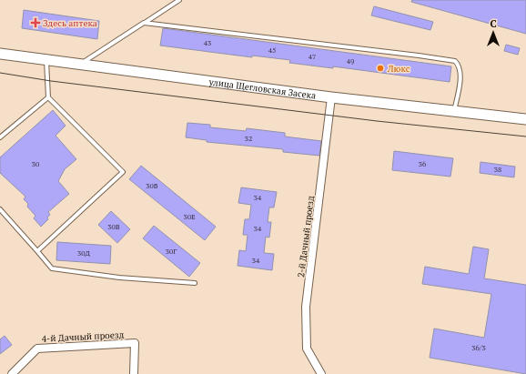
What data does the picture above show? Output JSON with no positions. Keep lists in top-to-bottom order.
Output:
{
  "streets": {
    "street": ["улица Щегловская Засека", "2-й Дачный проезд", "4-й Дачный проезд"]
  },
  "crossings": [
    ["улица Щегловская Засека", "2-й Дачный проезд"]
  ],
  "places": {
    "health": ["Здесь аптека"],
    "other": ["Люкс"]
  },
  "house_numbers": [
    "43",
    "45",
    "47",
    "49",
    "32",
    "30",
    "36",
    "38",
    "30Б",
    "34",
    "30Е",
    "30В",
    "34",
    "30Г",
    "30Д",
    "34",
    "36/3"
  ],
  "north": "top"
}
